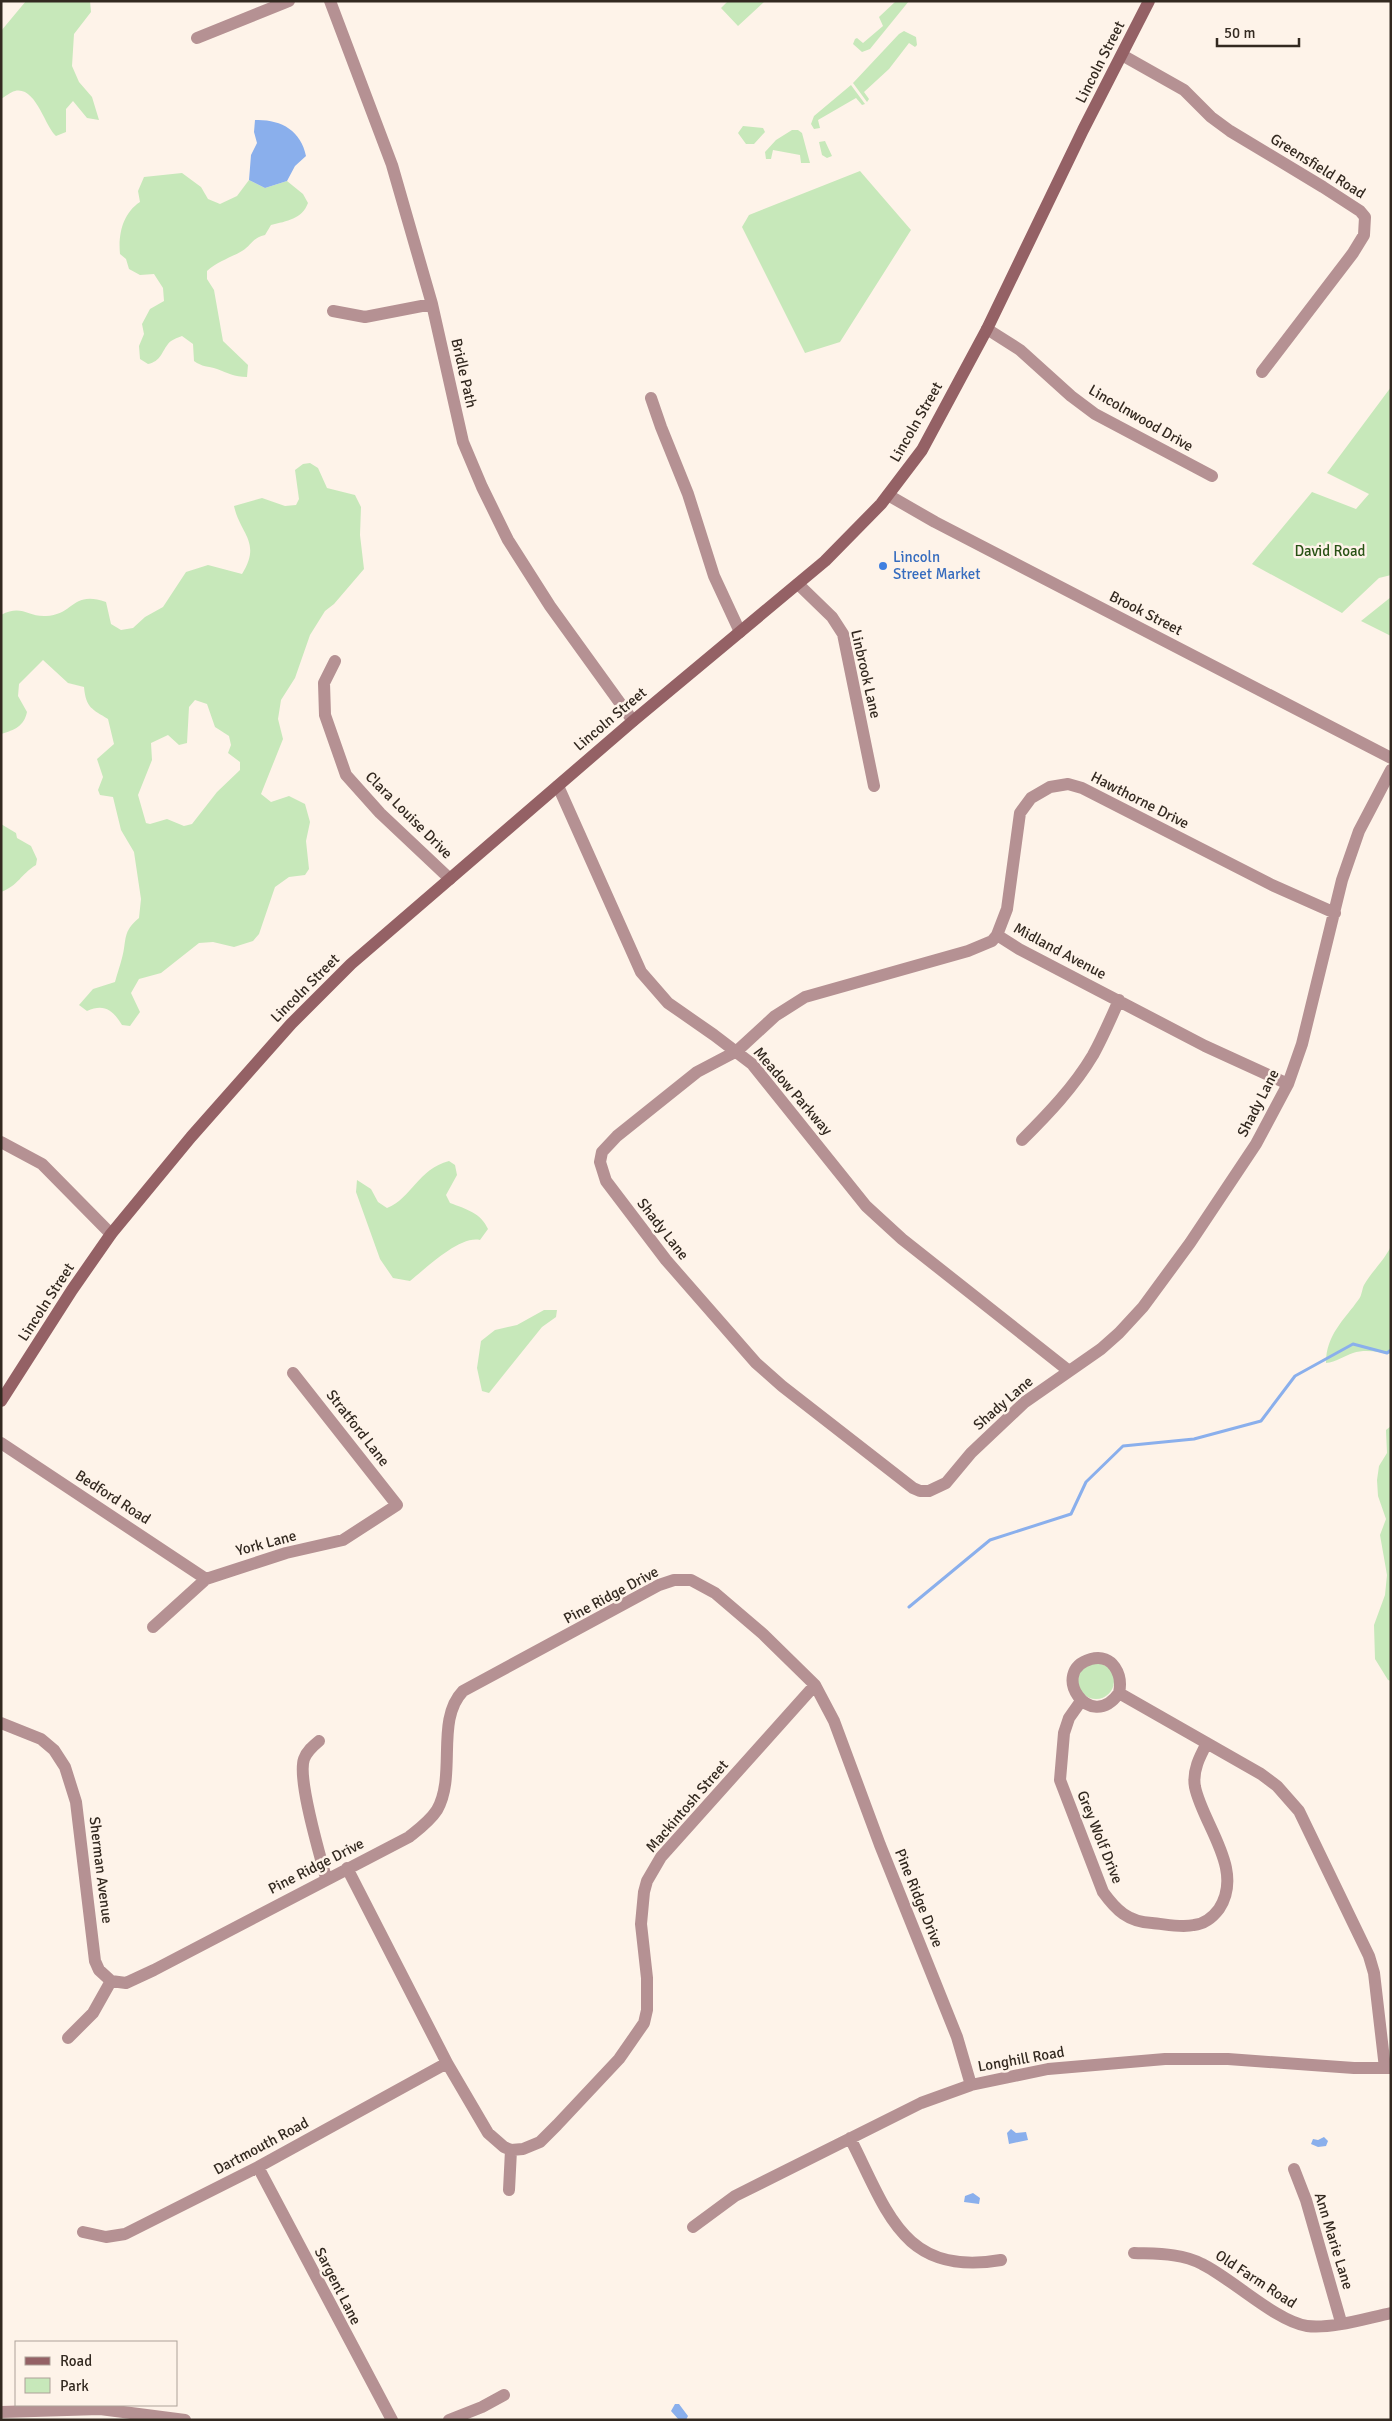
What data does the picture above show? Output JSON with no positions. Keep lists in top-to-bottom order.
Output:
{
  "streets": {
    "main road": ["Lincoln Street"],
    "street": [
      "Greensfield Road",
      "Bridle Path",
      "Lincolnwood Drive",
      "Brook Street",
      "Linbrook Lane",
      "Hawthorne Drive",
      "Clara Louise Drive",
      "Midland Avenue",
      "Meadow Parkway",
      "Shady Lane",
      "Stratford Lane",
      "Bedford Road",
      "York Lane",
      "Pine Ridge Drive",
      "Mackintosh Street",
      "Grey Wolf Drive",
      "Sherman Avenue",
      "Longhill Road",
      "Dartmouth Road",
      "Ann Marie Lane",
      "Old Farm Road",
      "Sargent Lane"
    ]
  },
  "crossings": [
    ["Lincoln Street", "Greensfield Road"],
    ["Lincoln Street", "Bridle Path"],
    ["Lincoln Street", "Lincolnwood Drive"],
    ["Lincoln Street", "Brook Street"],
    ["Lincoln Street", "Linbrook Lane"],
    ["Lincoln Street", "Clara Louise Drive"],
    ["Lincoln Street", "Meadow Parkway"],
    ["Hawthorne Drive", "Midland Avenue"],
    ["Hawthorne Drive", "Shady Lane"],
    ["Midland Avenue", "Meadow Parkway"],
    ["Midland Avenue", "Shady Lane"],
    ["Meadow Parkway", "Shady Lane"],
    ["Stratford Lane", "York Lane"],
    ["Bedford Road", "York Lane"],
    ["Pine Ridge Drive", "Mackintosh Street"],
    ["Pine Ridge Drive", "Sherman Avenue"],
    ["Pine Ridge Drive", "Longhill Road"],
    ["Dartmouth Road", "Sargent Lane"],
    ["Ann Marie Lane", "Old Farm Road"]
  ],
  "parks": ["David Road"],
  "places": ["Lincoln Street Market"],
  "legend": ["Road", "Park"],
  "scale_bar": "50 m"
}
